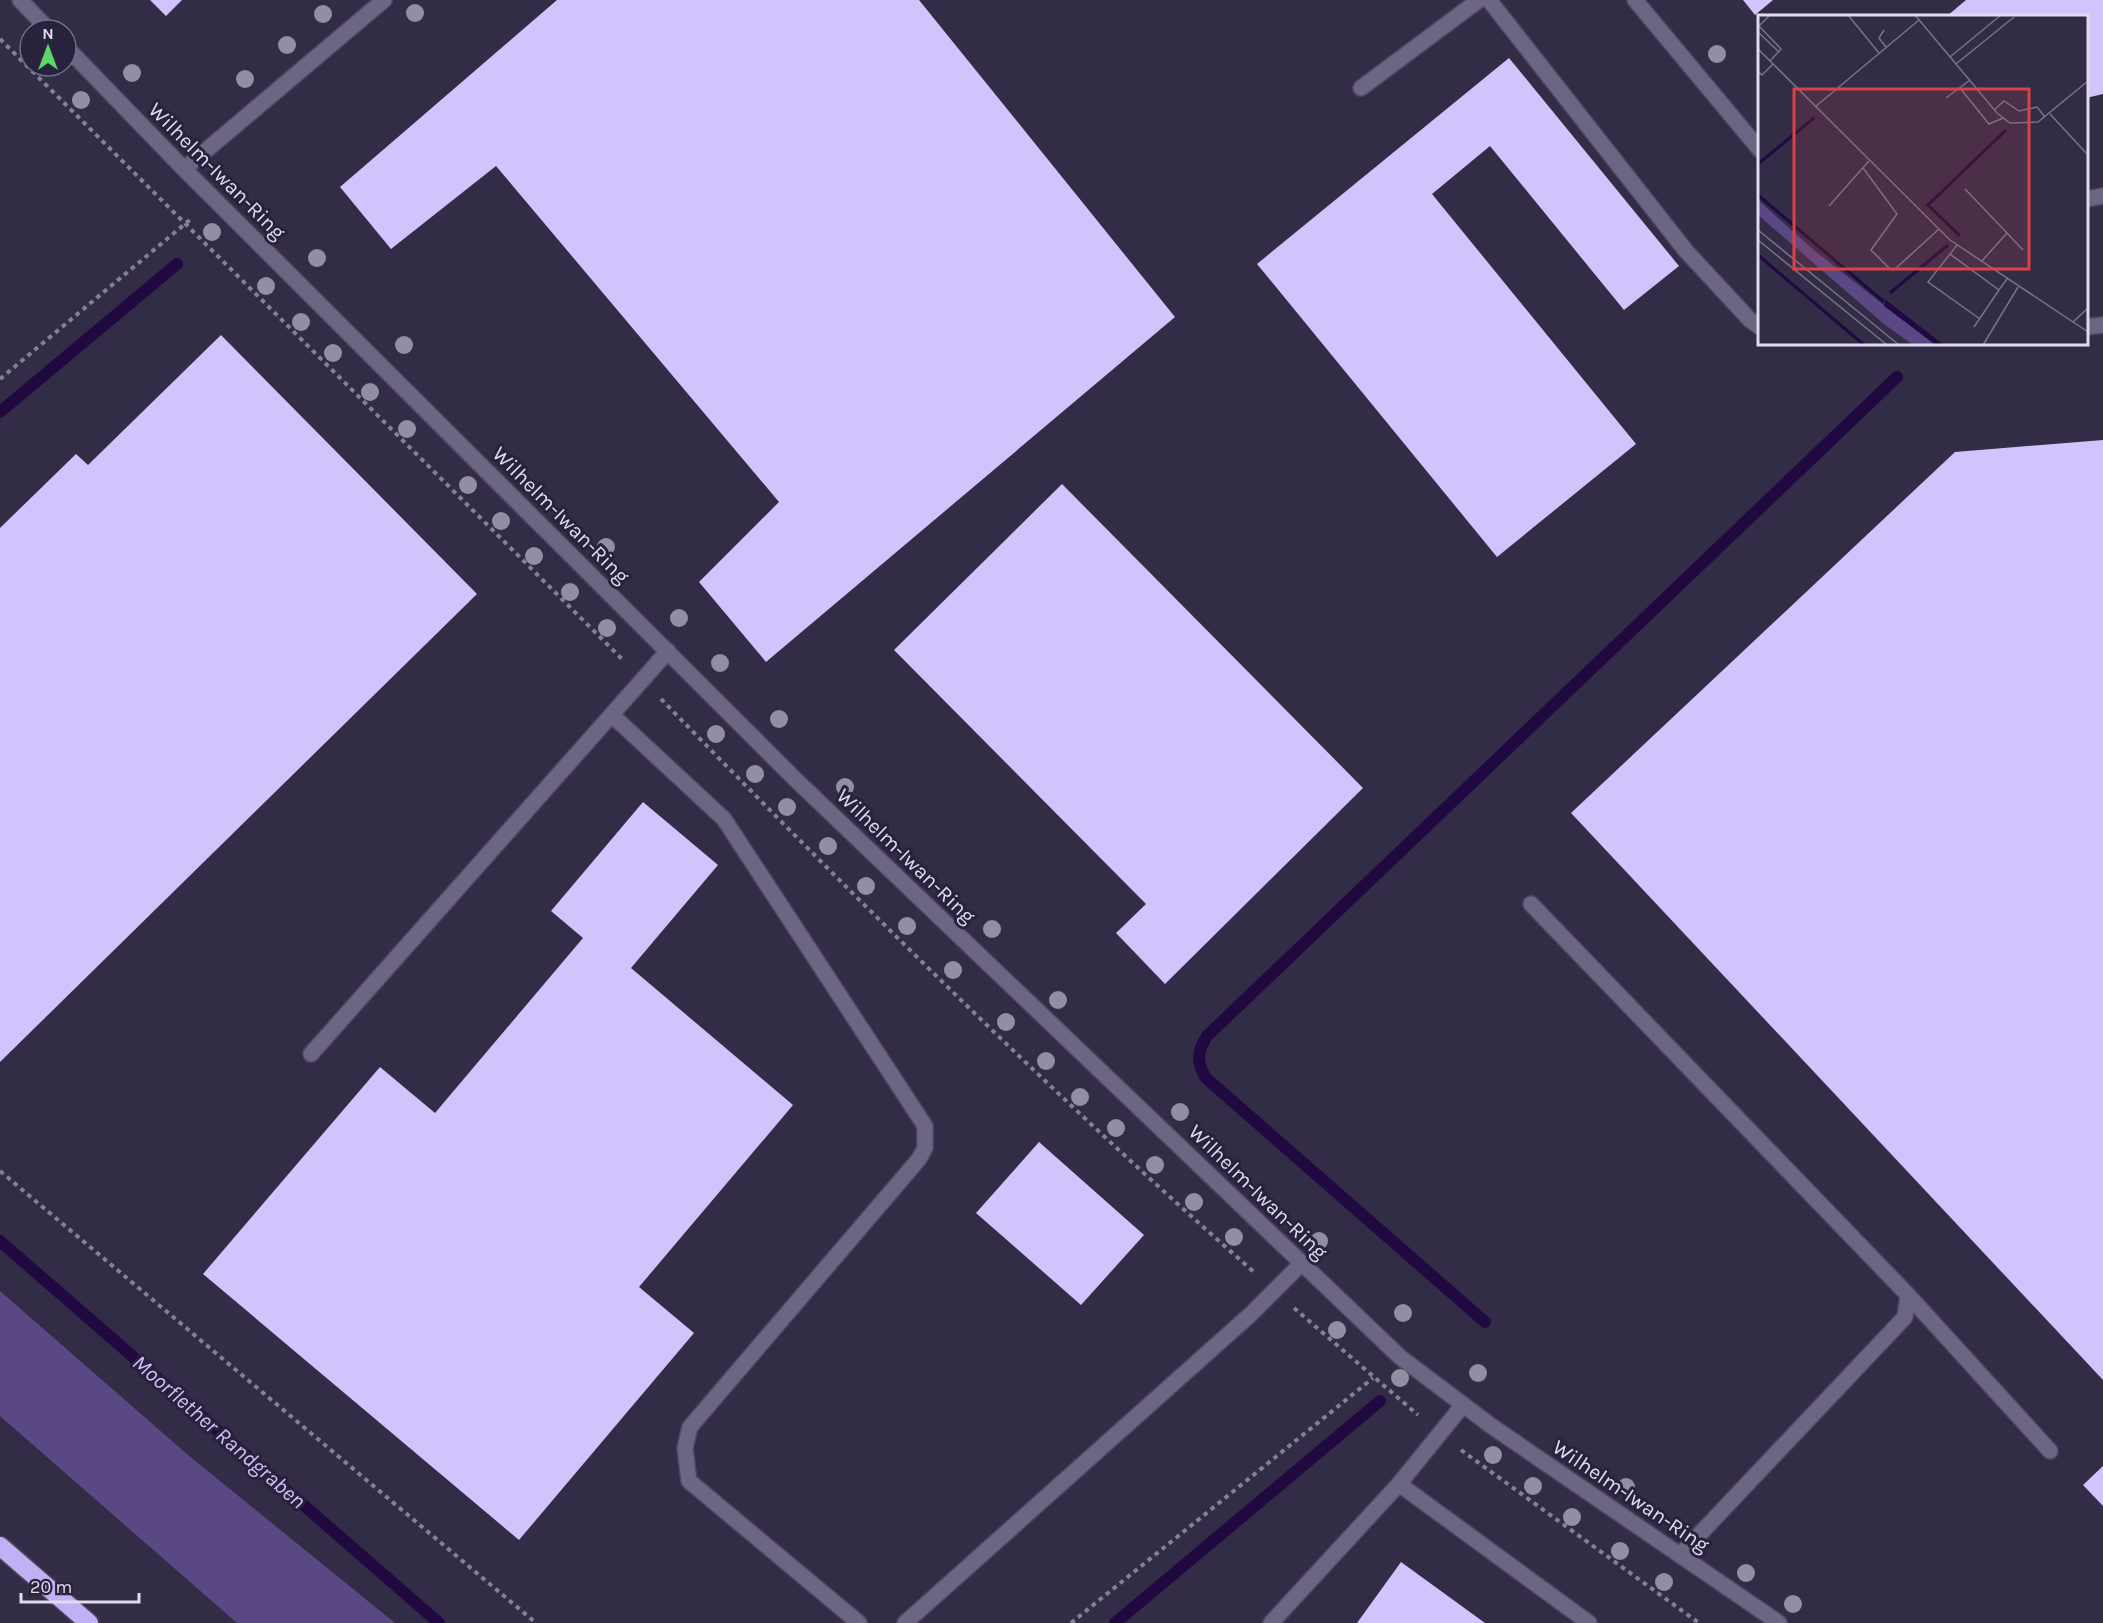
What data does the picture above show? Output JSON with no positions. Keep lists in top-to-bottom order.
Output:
{
  "streets": {
    "street": ["Wilhelm-Iwan-Ring"]
  },
  "water": ["Moorflether Randgraben"],
  "scale_bar": "20 m",
  "north": "top"
}
